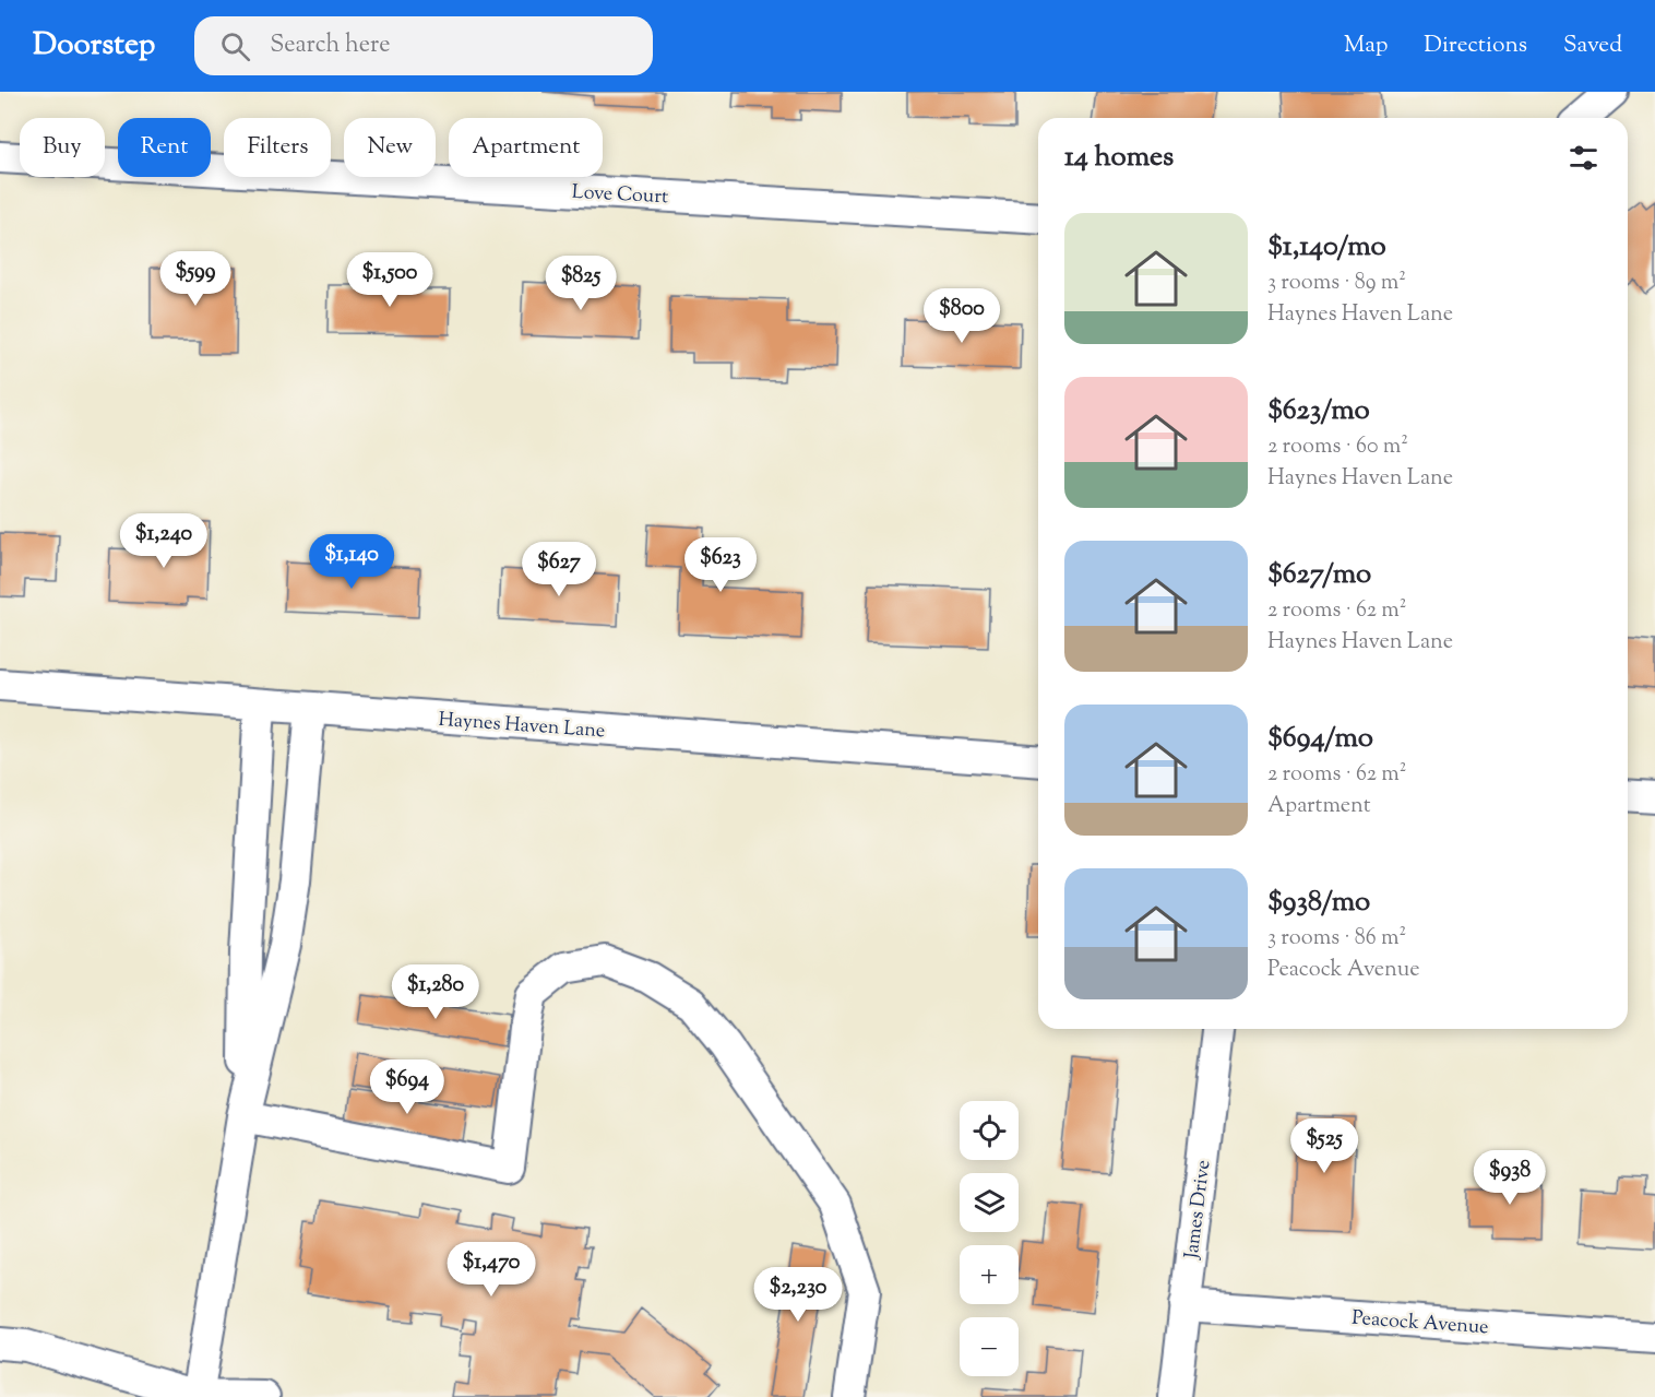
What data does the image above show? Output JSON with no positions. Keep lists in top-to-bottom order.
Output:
{
  "streets": {
    "street": [
      "Love Court",
      "Haynes Haven Lane",
      "James Drive",
      "Peacock Avenue"
    ]
  },
  "crossings": [
    ["James Drive", "Peacock Avenue"]
  ],
  "page": {
    "header": "Doorstep",
    "search": "Search here",
    "nav": ["Map", "Directions", "Saved"],
    "chip": [
      "Buy",
      "Rent",
      "Filters",
      "New",
      "Apartment"
    ],
    "heading": "14 homes",
    "list": [
      {
        "name": "$1,140/mo",
        "note": "3 rooms · 89 m² · Haynes Haven Lane"
      },
      {
        "name": "$623/mo",
        "note": "2 rooms · 60 m² · Haynes Haven Lane"
      },
      {
        "name": "$627/mo",
        "note": "2 rooms · 62 m² · Haynes Haven Lane"
      },
      {
        "name": "$694/mo",
        "note": "2 rooms · 62 m² · Apartment"
      },
      {
        "name": "$938/mo",
        "note": "3 rooms · 86 m² · Peacock Avenue"
      }
    ],
    "price": [
      "$599",
      "$1,500",
      "$825",
      "$800",
      "$1,240",
      "$1,140",
      "$623",
      "$627",
      "$1,280",
      "$694",
      "$525",
      "$938",
      "$1,470",
      "$2,230"
    ],
    "map_buttons": ["+", "−"]
  }
}
